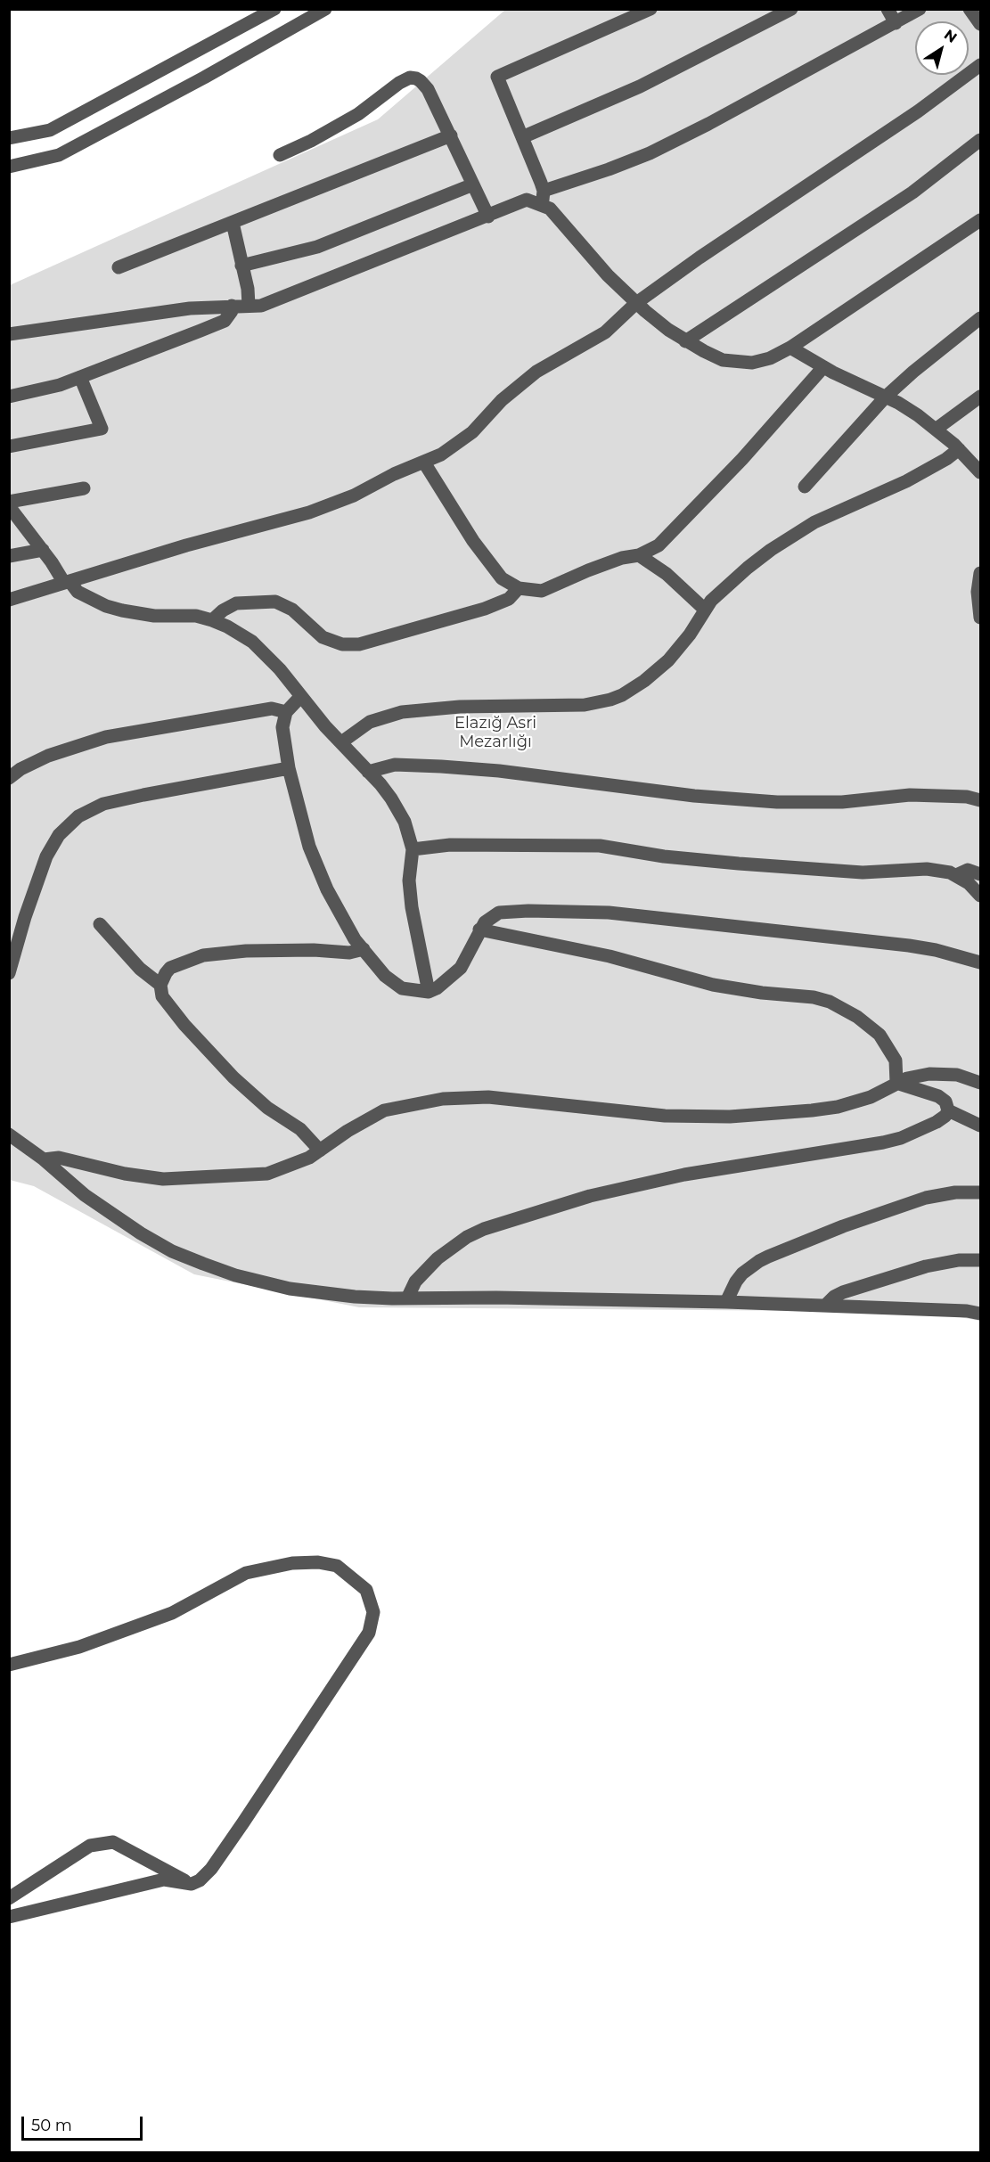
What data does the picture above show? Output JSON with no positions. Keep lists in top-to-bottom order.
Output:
{
  "parks": ["Elazığ Asri Mezarlığı"],
  "scale_bar": "50 m",
  "north": "top right"
}
